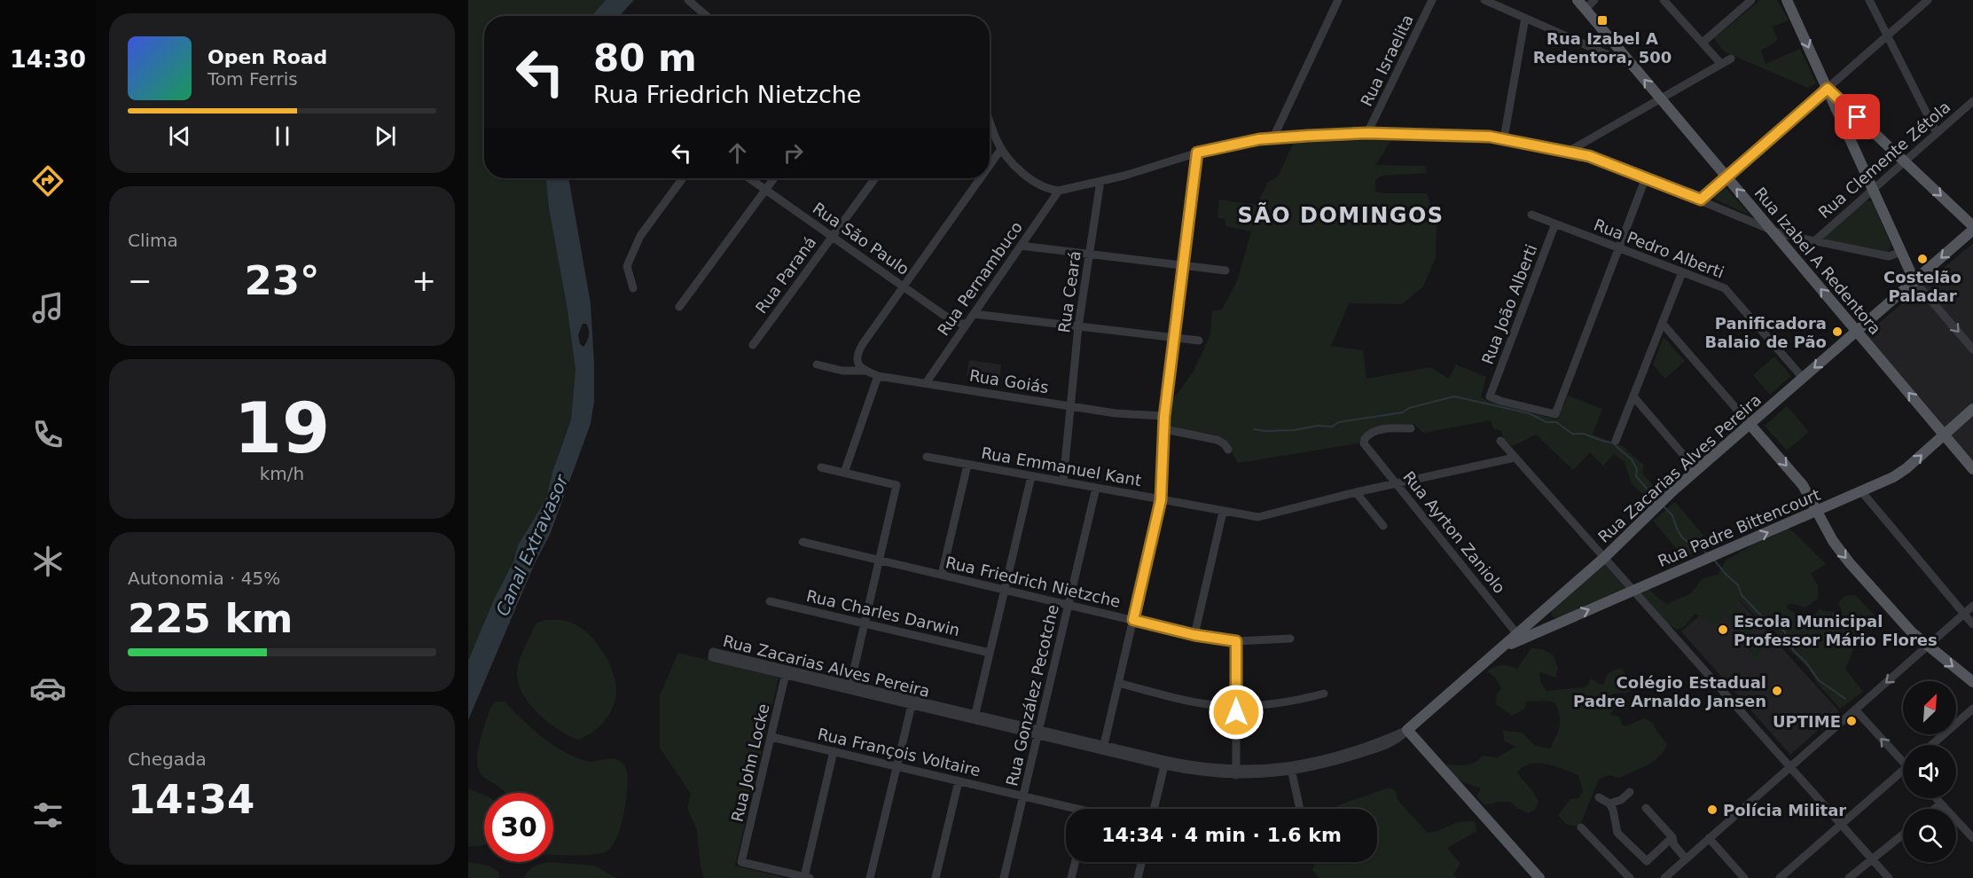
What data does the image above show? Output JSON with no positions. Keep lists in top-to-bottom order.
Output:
{
  "streets": {
    "main road": ["Rua Izabel A Redentora", "Rua Zacarias Alves Pereira", "Rua Padre Bittencourt"],
    "street": [
      "Rua Israelita",
      "Rua Clemente Zétola",
      "Rua São Paulo",
      "Rua Pedro Alberti",
      "Rua Paraná",
      "Rua Pernambuco",
      "Rua Ceará",
      "Rua João Alberti",
      "Rua Goiás",
      "Rua Emmanuel Kant",
      "Rua Ayrton Zaniolo",
      "Rua Friedrich Nietzche",
      "Rua Charles Darwin",
      "Rua González Pecotche",
      "Rua François Voltaire",
      "Rua John Locke"
    ]
  },
  "crossings": [
    ["Rua São Paulo", "Rua Paraná"],
    ["Rua São Paulo", "Rua Pernambuco"],
    ["Rua São Paulo", "Rua Goiás"],
    ["Rua Pedro Alberti", "Rua João Alberti"],
    ["Rua Pedro Alberti", "Rua Zacarias Alves Pereira"],
    ["Rua Izabel A Redentora", "Rua Zacarias Alves Pereira"],
    ["Rua Izabel A Redentora", "Rua Padre Bittencourt"],
    ["Rua Pernambuco", "Rua Goiás"],
    ["Rua Ceará", "Rua Goiás"],
    ["Rua Ceará", "Rua Emmanuel Kant"],
    ["Rua Emmanuel Kant", "Rua González Pecotche"],
    ["Rua Zacarias Alves Pereira", "Rua Padre Bittencourt"],
    ["Rua Zacarias Alves Pereira", "Rua Ayrton Zaniolo"],
    ["Rua Zacarias Alves Pereira", "Rua González Pecotche"],
    ["Rua Zacarias Alves Pereira", "Rua John Locke"],
    ["Rua Padre Bittencourt", "Rua Ayrton Zaniolo"],
    ["Rua Friedrich Nietzche", "Rua González Pecotche"],
    ["Rua González Pecotche", "Rua François Voltaire"],
    ["Rua François Voltaire", "Rua John Locke"]
  ],
  "one_way": ["Rua Izabel A Redentora", "Rua Padre Bittencourt"],
  "districts": ["SÃO DOMINGOS"],
  "water": ["Canal Extravasor"],
  "places": {
    "transit": ["Rua Izabel A Redentora, 500"],
    "other": [
      "Costelão Paladar",
      "Panificadora Balaio de Pão",
      "Escola Municipal Professor Mário Flores",
      "Colégio Estadual Padre Arnaldo Jansen",
      "UPTIME",
      "Polícia Militar"
    ]
  },
  "north": "top right",
  "page": {
    "tabs": "14:30",
    "turn": ["80 m", "Rua Friedrich Nietzche"],
    "song": ["Open Road", "Tom Ferris"],
    "tile": [
      "Clima",
      ["19", "km/h"],
      ["Autonomia · 45%", "225 km"],
      ["Chegada", "14:34"]
    ],
    "heat": ["−", "23°", "+"],
    "limit": "30",
    "trip": "14:34 · 4 min · 1.6 km"
  }
}
